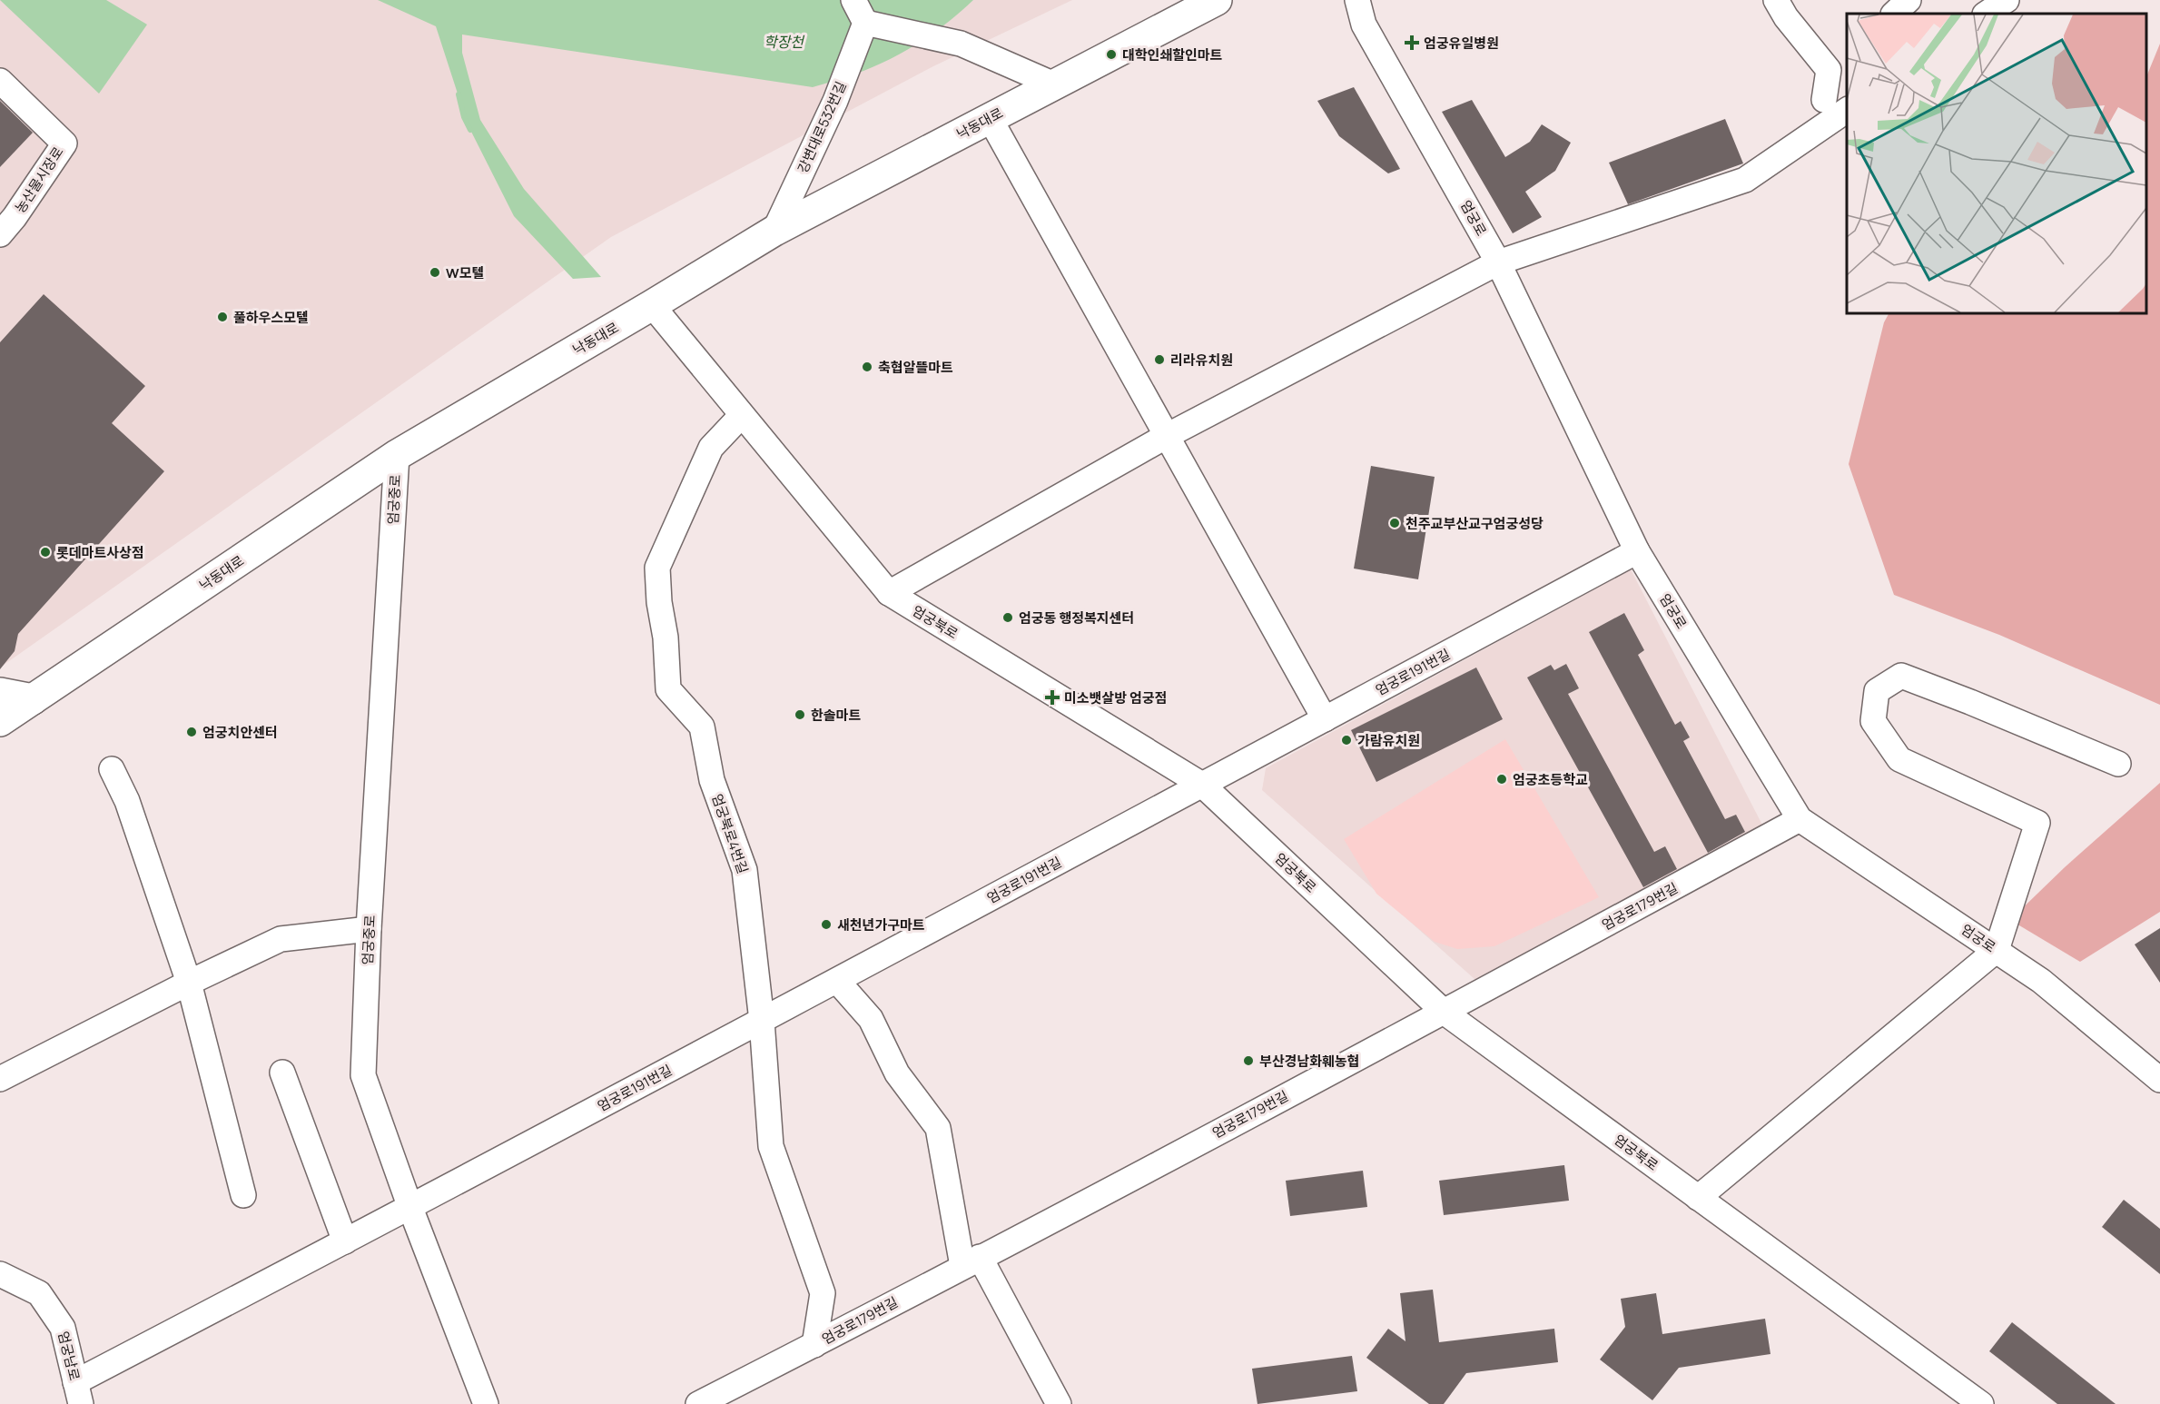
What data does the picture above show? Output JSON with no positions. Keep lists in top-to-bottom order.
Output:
{
  "streets": {
    "main road": ["낙동대로"],
    "street": [
      "강변대로532번길",
      "농산물시장로",
      "엄궁로",
      "엄궁중로",
      "엄궁북로",
      "엄궁로191번길",
      "엄궁북로4번길",
      "엄궁로179번길",
      "엄궁남로"
    ]
  },
  "crossings": [
    ["낙동대로", "강변대로532번길"],
    ["낙동대로", "엄궁중로"],
    ["낙동대로", "엄궁북로"],
    ["엄궁로", "엄궁로191번길"],
    ["엄궁로", "엄궁로179번길"],
    ["엄궁중로", "엄궁로191번길"],
    ["엄궁북로", "엄궁로191번길"],
    ["엄궁북로", "엄궁북로4번길"],
    ["엄궁북로", "엄궁로179번길"],
    ["엄궁로191번길", "엄궁북로4번길"],
    ["엄궁로191번길", "엄궁남로"],
    ["엄궁북로4번길", "엄궁로179번길"]
  ],
  "water": ["학장천"],
  "places": {
    "health": ["엄궁유일병원", "미소뱃살방 엄궁점"],
    "other": [
      "대학인쇄할인마트",
      "W모텔",
      "풀하우스모텔",
      "리라유치원",
      "축협알뜰마트",
      "천주교부산교구엄궁성당",
      "롯데마트사상점",
      "엄궁동 행정복지센터",
      "한솔마트",
      "엄궁치안센터",
      "가람유치원",
      "엄궁초등학교",
      "새천년가구마트",
      "부산경남화훼농협"
    ]
  }
}
